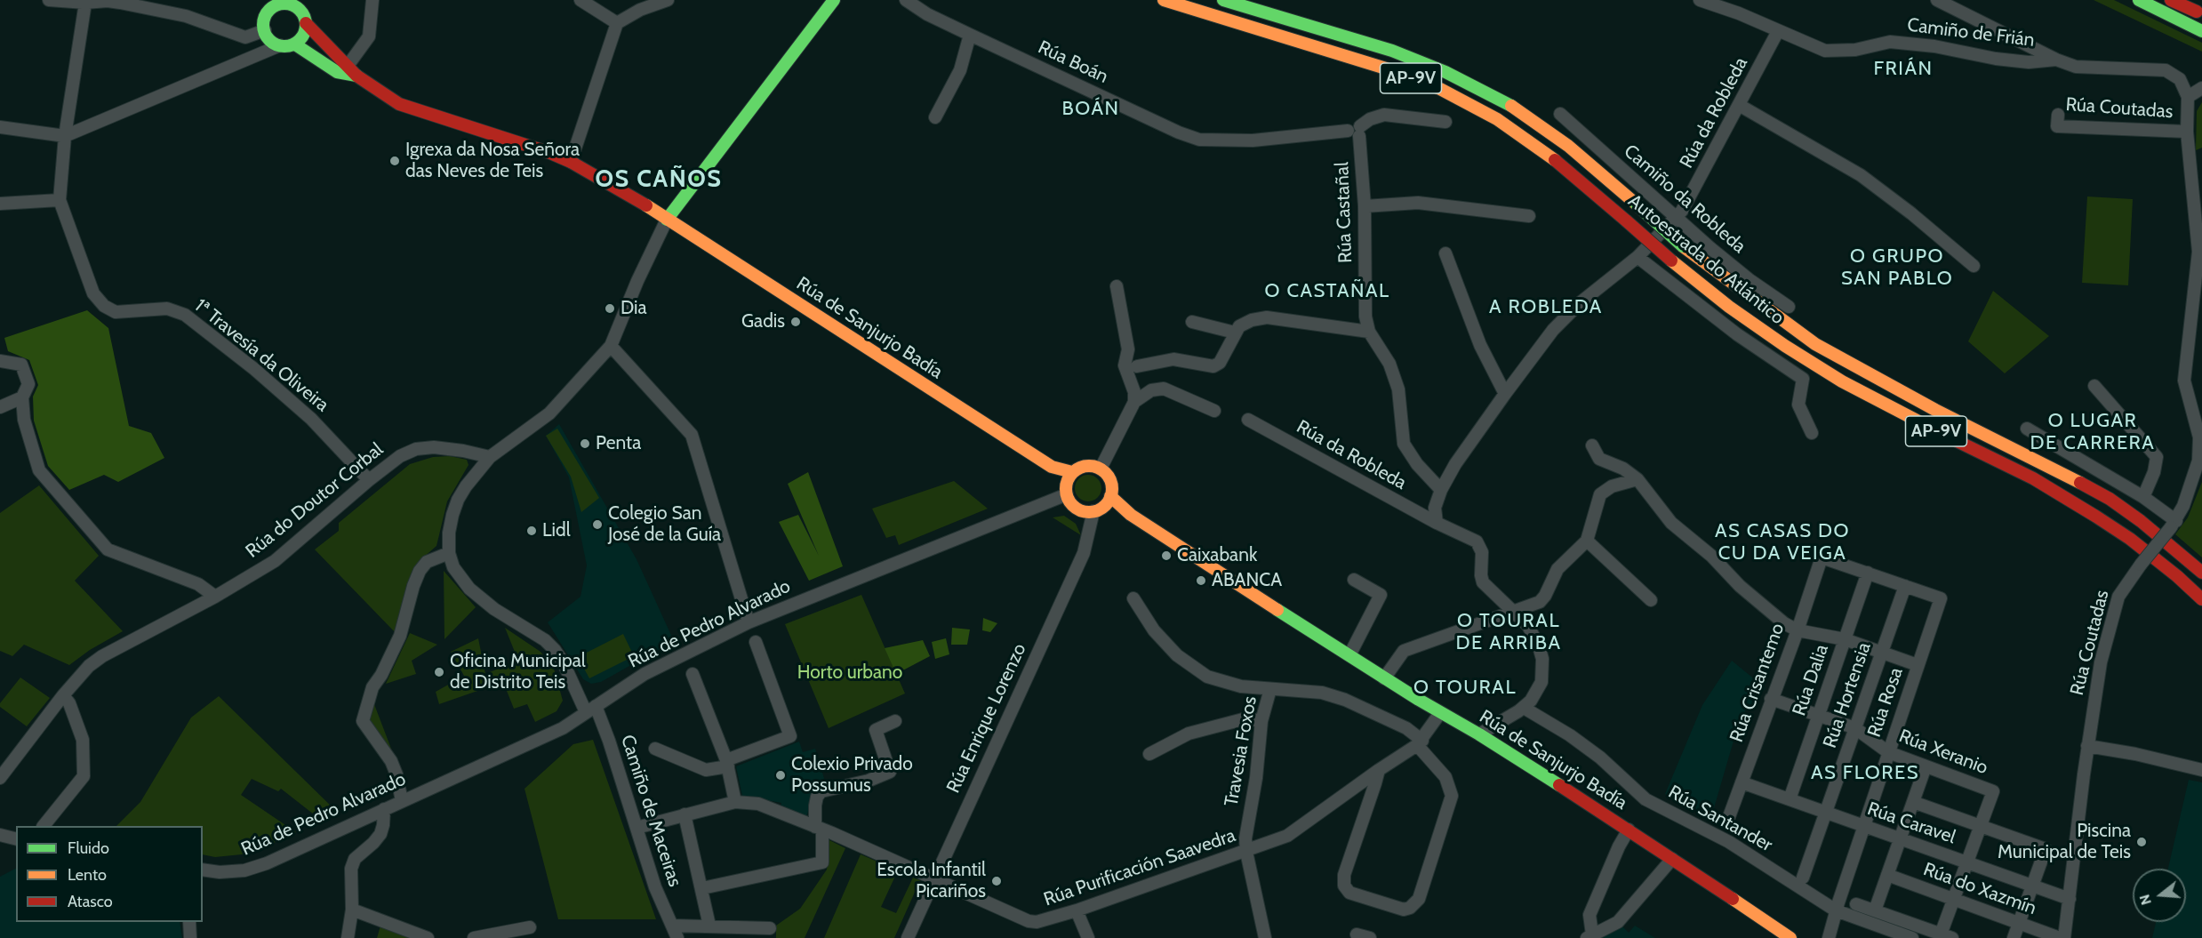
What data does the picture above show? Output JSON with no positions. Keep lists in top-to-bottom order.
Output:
{
  "streets": {
    "main road": ["AP-9V", "Autoestrada do Atlántico", "Rúa de Sanjurjo Badía"],
    "street": [
      "Camiño de Frián",
      "Rúa Boán",
      "Rúa Coutadas",
      "Rúa da Robleda",
      "Camiño da Robleda",
      "Rúa Castañal",
      "1ª Travesía da Oliveira",
      "Rúa do Doutor Corbal",
      "Rúa de Pedro Alvarado",
      "Rúa Dalia",
      "Rúa Crisantemo",
      "Rúa Hortensia",
      "Rúa Rosa",
      "Rúa Enrique Lorenzo",
      "Travesia Foxos",
      "Rúa Xeranio",
      "Camiño de Maceiras",
      "Rúa Santander",
      "Rúa Caravel",
      "Rúa Purificación Saavedra",
      "Rúa do Xazmín"
    ]
  },
  "crossings": [
    ["Camiño de Frián", "Rúa Coutadas"],
    ["Camiño de Frián", "Rúa da Robleda"],
    ["Rúa Boán", "Rúa Castañal"],
    ["Rúa Coutadas", "Rúa Caravel"],
    ["Rúa da Robleda", "Camiño da Robleda"],
    ["Rúa da Robleda", "Rúa Castañal"],
    ["Rúa da Robleda", "Rúa de Sanjurjo Badía"],
    ["Rúa da Robleda", "Rúa Santander"],
    ["Rúa de Sanjurjo Badía", "Rúa de Pedro Alvarado"],
    ["Rúa de Sanjurjo Badía", "Rúa Enrique Lorenzo"],
    ["Rúa de Sanjurjo Badía", "Rúa Purificación Saavedra"],
    ["1ª Travesía da Oliveira", "Rúa do Doutor Corbal"],
    ["Rúa do Doutor Corbal", "Camiño de Maceiras"],
    ["Rúa de Pedro Alvarado", "Rúa Enrique Lorenzo"],
    ["Rúa de Pedro Alvarado", "Camiño de Maceiras"],
    ["Rúa Dalia", "Rúa Crisantemo"],
    ["Rúa Dalia", "Rúa Xeranio"],
    ["Rúa Dalia", "Rúa Caravel"],
    ["Rúa Crisantemo", "Rúa Xeranio"],
    ["Rúa Crisantemo", "Rúa Caravel"],
    ["Rúa Hortensia", "Rúa Rosa"],
    ["Rúa Hortensia", "Rúa Xeranio"],
    ["Rúa Hortensia", "Rúa Caravel"],
    ["Rúa Rosa", "Rúa Xeranio"],
    ["Rúa Rosa", "Rúa Santander"],
    ["Rúa Rosa", "Rúa Caravel"],
    ["Rúa Enrique Lorenzo", "Rúa Purificación Saavedra"],
    ["Travesia Foxos", "Rúa Purificación Saavedra"],
    ["Rúa Xeranio", "Rúa Caravel"],
    ["Rúa Xeranio", "Rúa do Xazmín"],
    ["Camiño de Maceiras", "Rúa Purificación Saavedra"]
  ],
  "districts": [
    "FRIÁN",
    "BOÁN",
    "OS CAÑOS",
    "O GRUPO SAN PABLO",
    "O CASTAÑAL",
    "A ROBLEDA",
    "O LUGAR DE CARRERA",
    "AS CASAS DO CU DA VEIGA",
    "O TOURAL DE ARRIBA",
    "O TOURAL",
    "AS FLORES"
  ],
  "parks": ["Horto urbano"],
  "places": [
    "Igrexa da Nosa Señora das Neves de Teis",
    "Dia",
    "Gadis",
    "Penta",
    "Colegio San José de la Guía",
    "Lidl",
    "Caixabank",
    "ABANCA",
    "Oficina Municipal de Distrito Teis",
    "Colexio Privado Possumus",
    "Piscina Municipal de Teis",
    "Escola Infantil Picariños"
  ],
  "legend": ["Fluido", "Lento", "Atasco"],
  "north": "left"
}
